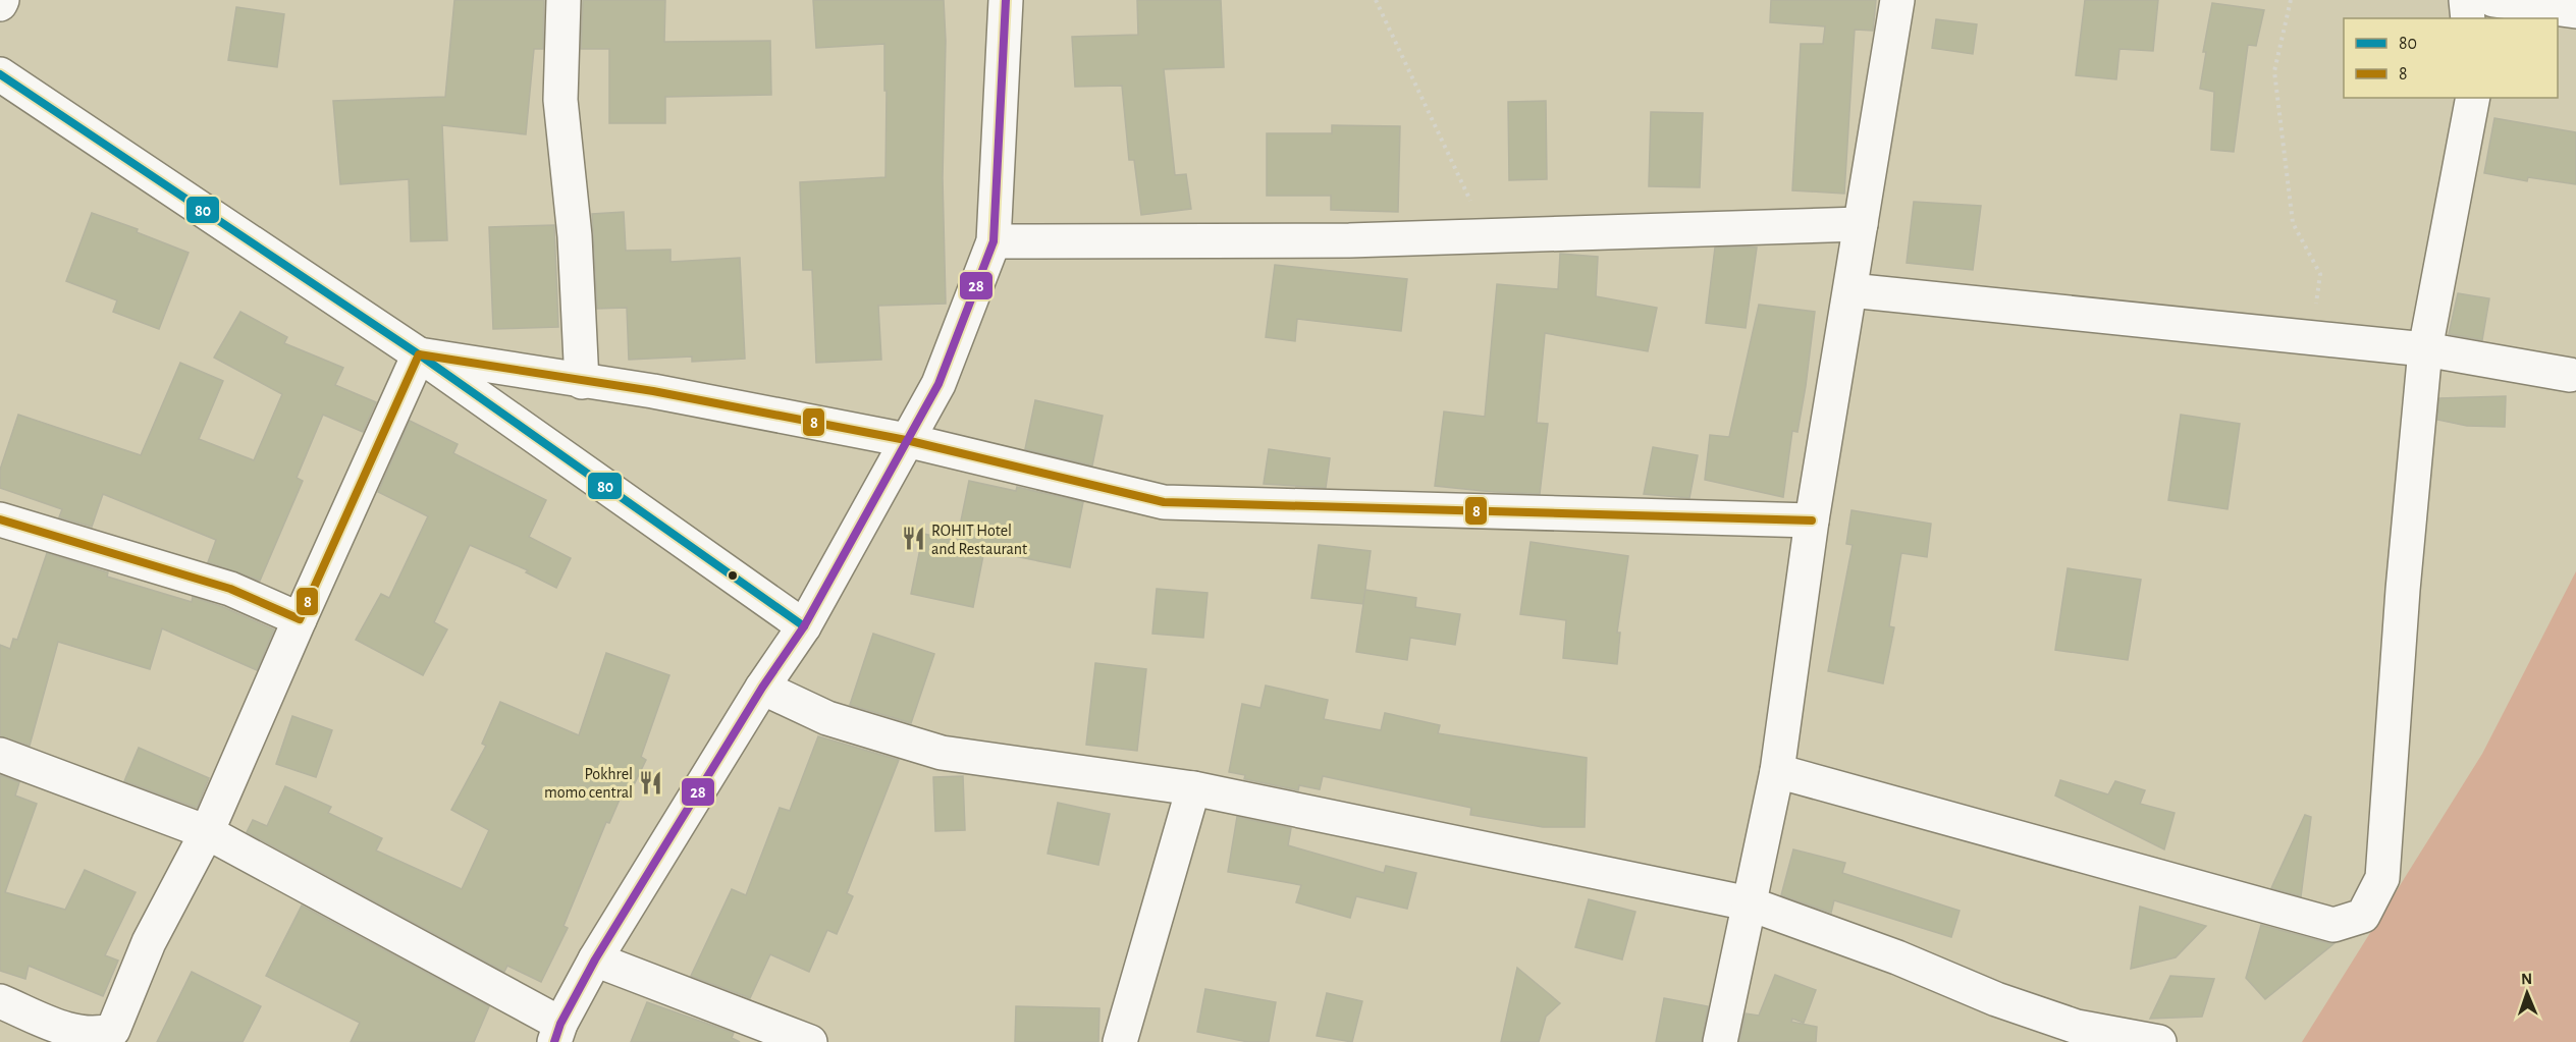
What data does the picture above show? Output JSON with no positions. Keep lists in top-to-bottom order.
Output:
{
  "places": {
    "restaurant": ["ROHIT Hotel and Restaurant", "Pokhrel momo central"]
  },
  "lines": ["transit line 28", "transit line 80", "transit line 8"],
  "legend": ["80", "8"],
  "north": "top"
}
